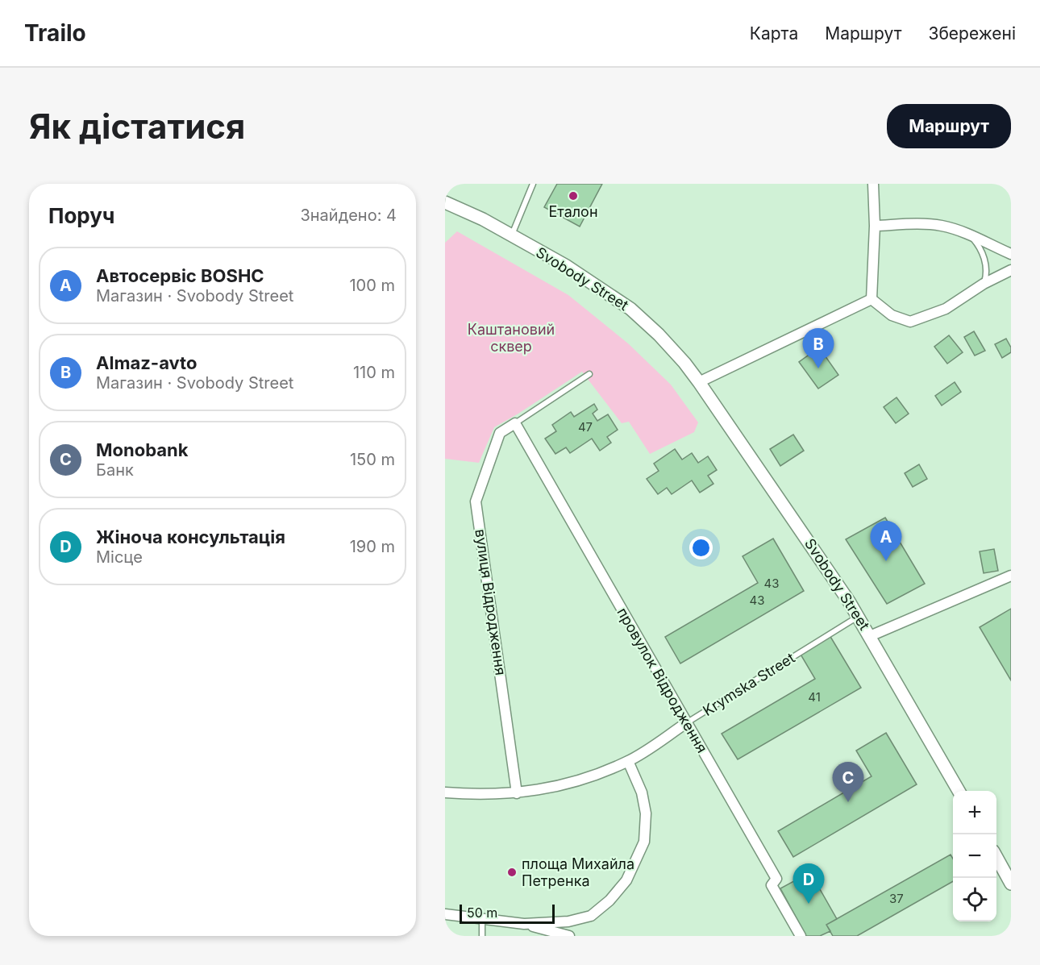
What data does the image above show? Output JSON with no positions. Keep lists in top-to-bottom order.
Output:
{
  "streets": {
    "street": [
      "Svobody Street",
      "вулиця Відродження",
      "провулок Відродження",
      "Krymska Street"
    ]
  },
  "crossings": [
    ["Svobody Street", "Krymska Street"],
    ["вулиця Відродження", "провулок Відродження"],
    ["вулиця Відродження", "Krymska Street"],
    ["провулок Відродження", "Krymska Street"]
  ],
  "parks": ["Каштановий сквер"],
  "places": ["Еталон", "площа Михайла Петренка"],
  "house_numbers": [
    "47",
    "43",
    "43",
    "41",
    "37"
  ],
  "scale_bar": "50 m",
  "page": {
    "header": "Trailo",
    "nav": ["Карта", "Маршрут", "Збережені"],
    "buttons": "Маршрут",
    "title": "Як дістатися",
    "heading": ["Поруч", "Знайдено: 4"],
    "list": [
      {
        "mark": "A",
        "name": "Автосервіс BOSHC",
        "note": "Магазин · Svobody Street",
        "value": "100 m"
      },
      {
        "mark": "B",
        "name": "Almaz-avto",
        "note": "Магазин · Svobody Street",
        "value": "110 m"
      },
      {
        "mark": "C",
        "name": "Monobank",
        "note": "Банк",
        "value": "150 m"
      },
      {
        "mark": "D",
        "name": "Жіноча консультація",
        "note": "Місце",
        "value": "190 m"
      }
    ],
    "pins": [
      "B",
      "A",
      "C",
      "D"
    ],
    "map_buttons": ["+", "−"],
    "scale": "50 m"
  }
}
